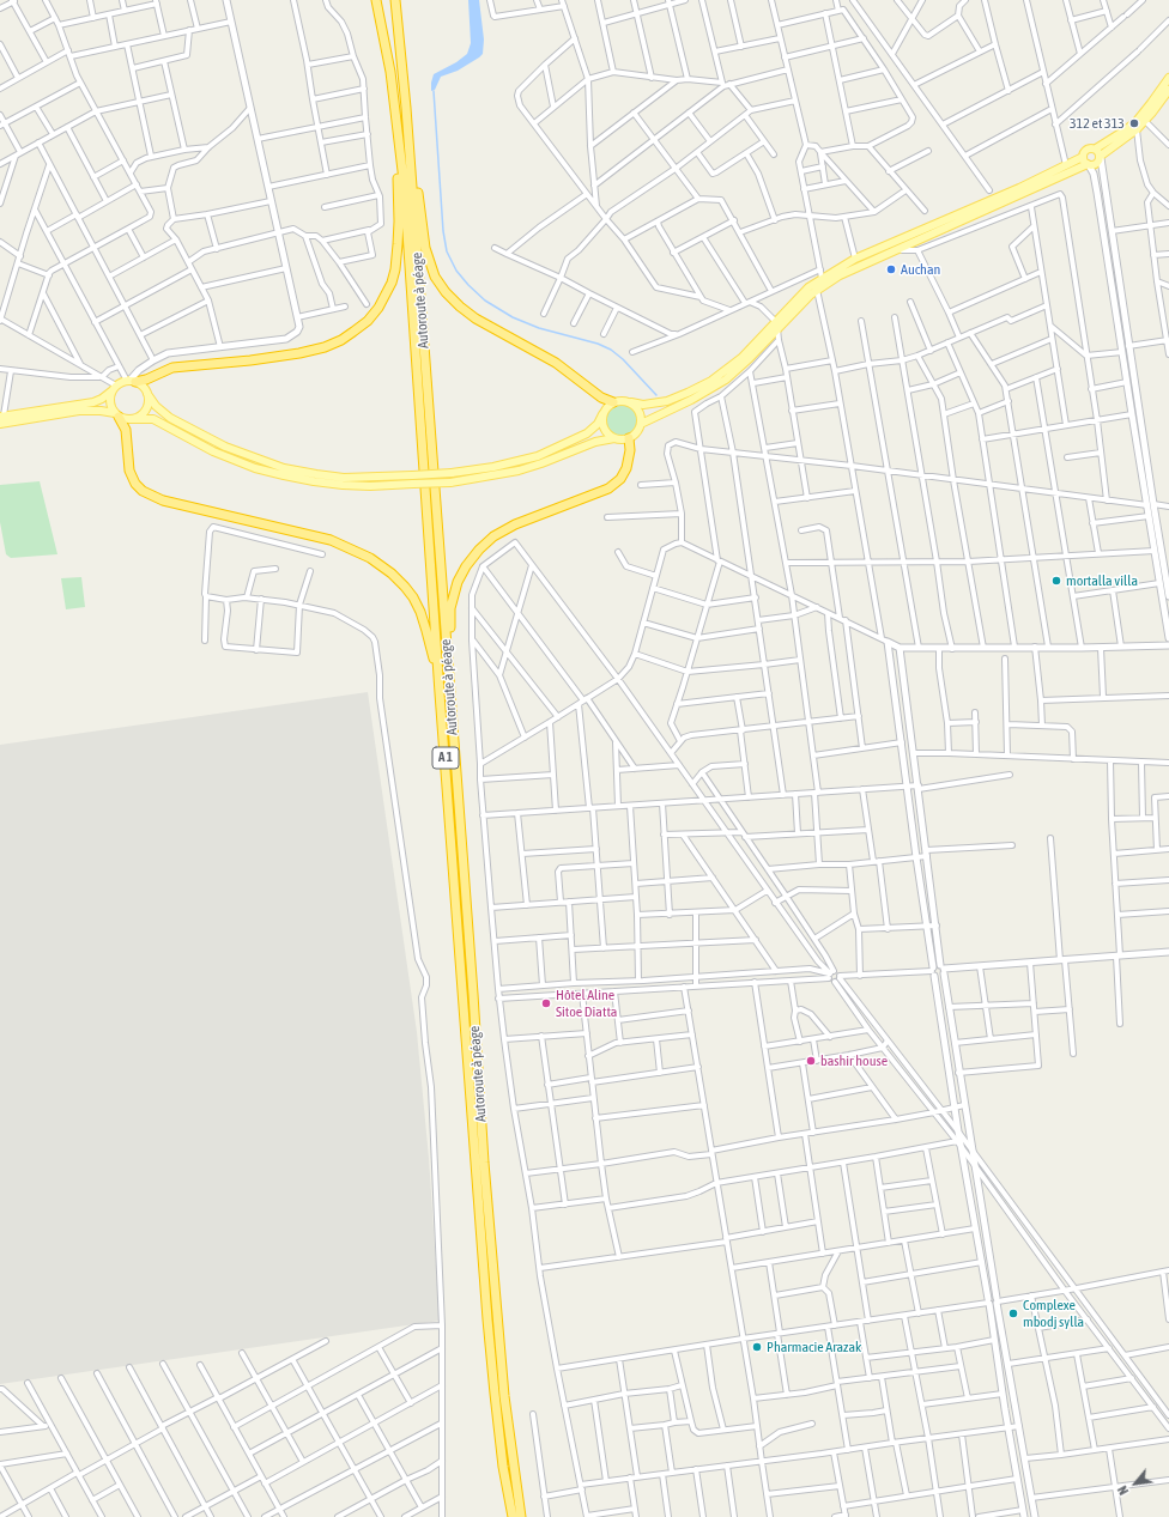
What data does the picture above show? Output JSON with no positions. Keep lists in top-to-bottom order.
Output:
{
  "streets": {
    "highway": ["Autoroute à péage", "A 1"]
  },
  "places": [
    "312 et 313",
    "Auchan",
    "mortalla villa",
    "Hôtel Aline Sitoe Diatta",
    "bashir house",
    "Complexe mbodj sylla",
    "Pharmacie Arazak"
  ],
  "north": "bottom left"
}
